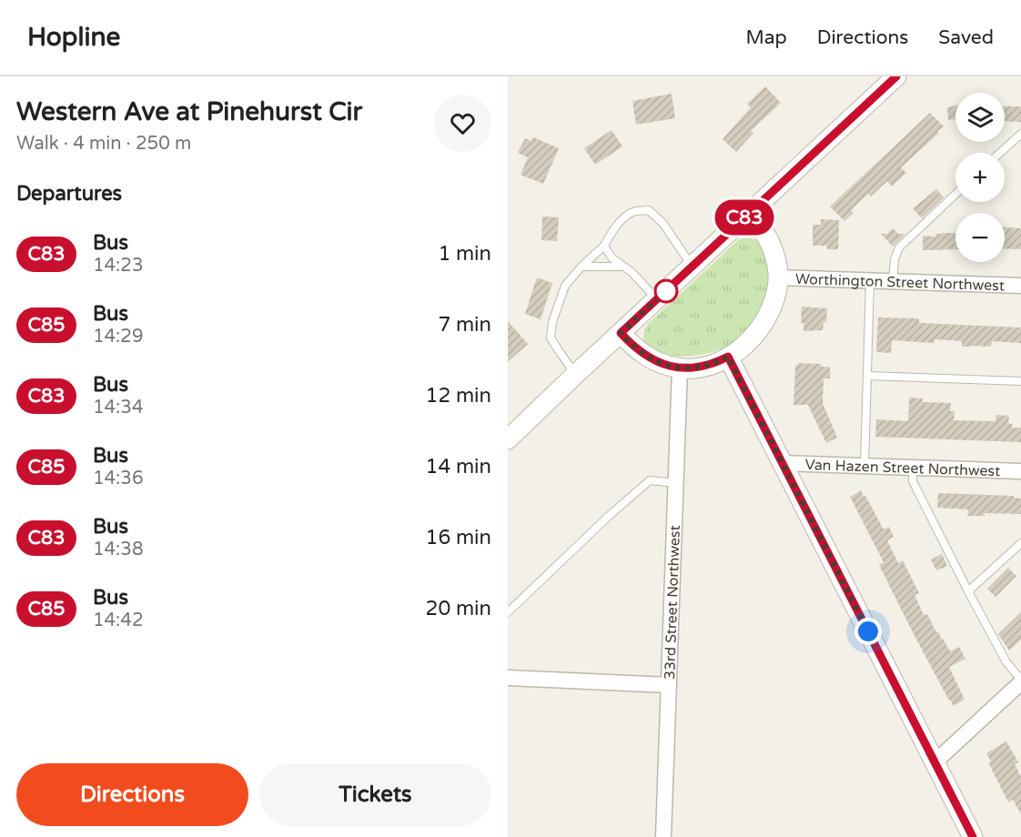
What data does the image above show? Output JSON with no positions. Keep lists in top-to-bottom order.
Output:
{
  "streets": {
    "street": ["Worthington Street Northwest", "Van Hazen Street Northwest", "33rd Street Northwest"]
  },
  "lines": ["bus line C83"],
  "page": {
    "header": "Hopline",
    "nav": ["Map", "Directions", "Saved"],
    "heading": [
      ["Western Ave at Pinehurst Cir", "Walk · 4 min · 250 m"],
      "Departures"
    ],
    "on_map": "C83",
    "map_buttons": ["+", "−"],
    "list": [
      {
        "mark": "C83",
        "name": "Bus",
        "note": "14:23",
        "value": "1 min"
      },
      {
        "mark": "C85",
        "name": "Bus",
        "note": "14:29",
        "value": "7 min"
      },
      {
        "mark": "C83",
        "name": "Bus",
        "note": "14:34",
        "value": "12 min"
      },
      {
        "mark": "C85",
        "name": "Bus",
        "note": "14:36",
        "value": "14 min"
      },
      {
        "mark": "C83",
        "name": "Bus",
        "note": "14:38",
        "value": "16 min"
      },
      {
        "mark": "C85",
        "name": "Bus",
        "note": "14:42",
        "value": "20 min"
      }
    ],
    "buttons": ["Directions", "Tickets"]
  }
}
